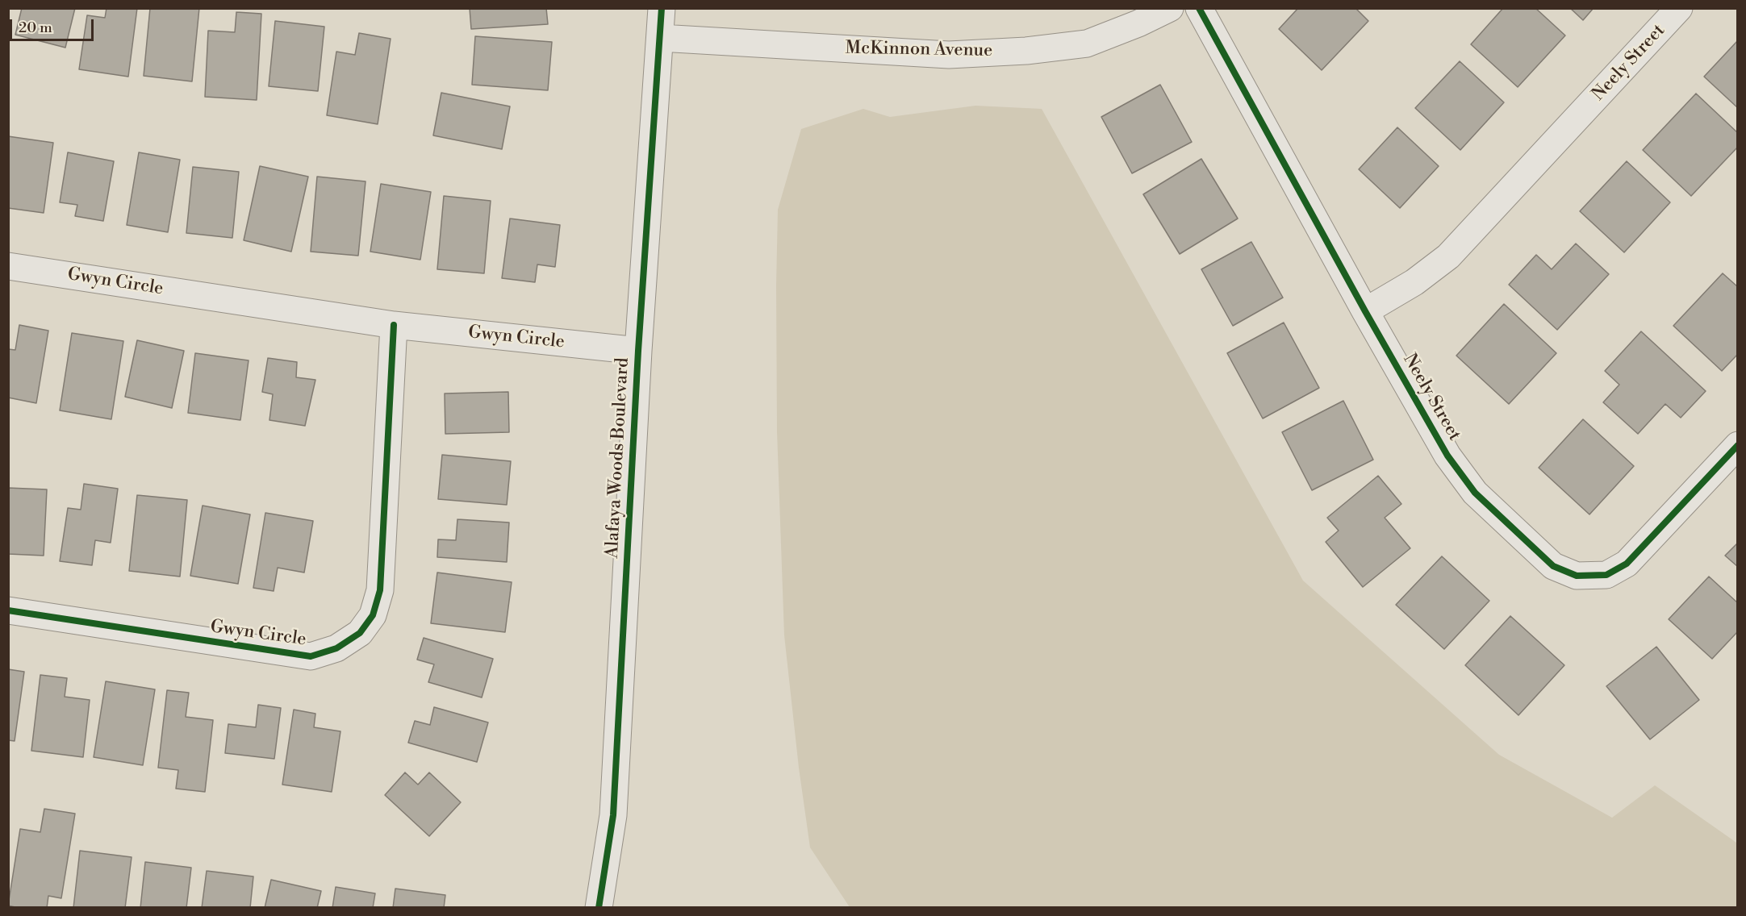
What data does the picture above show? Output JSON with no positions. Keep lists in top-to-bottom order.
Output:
{
  "streets": {
    "street": [
      "McKinnon Avenue",
      "Neely Street",
      "Gwyn Circle",
      "Alafaya Woods Boulevard"
    ]
  },
  "crossings": [
    ["McKinnon Avenue", "Alafaya Woods Boulevard"],
    ["Gwyn Circle", "Alafaya Woods Boulevard"]
  ],
  "scale_bar": "20 m"
}
